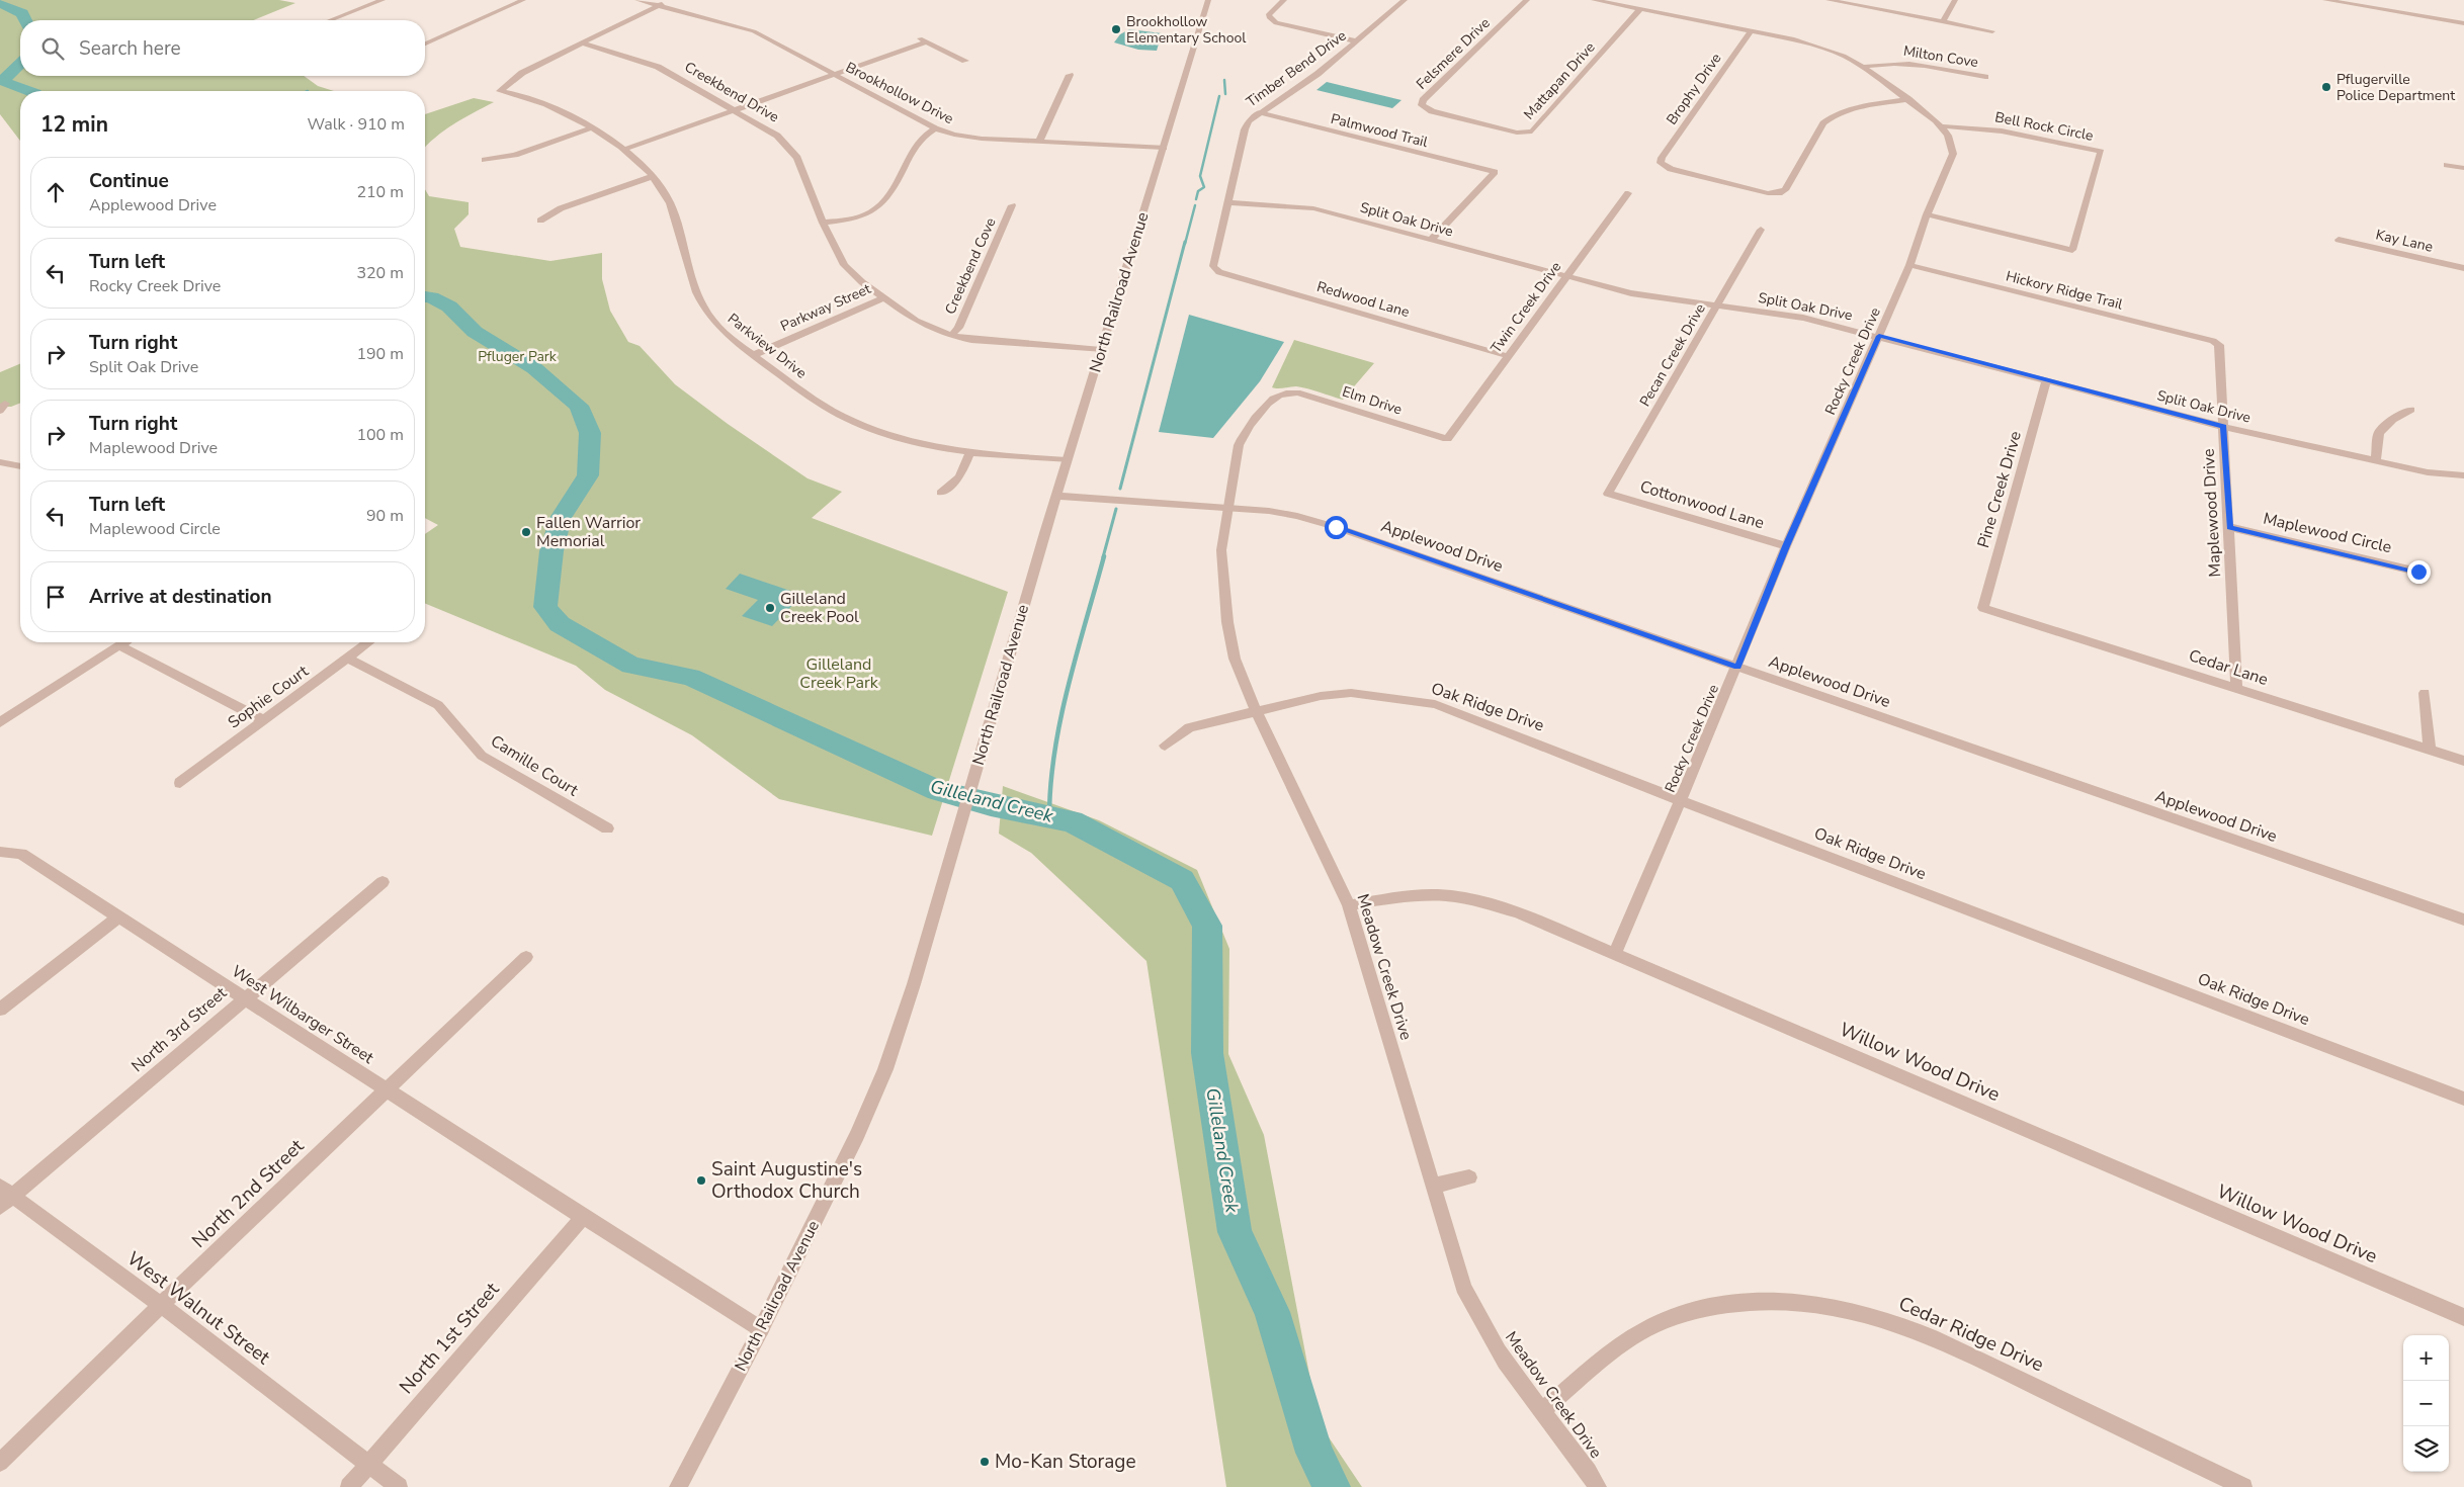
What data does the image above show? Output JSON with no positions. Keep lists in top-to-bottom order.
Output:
{
  "streets": {
    "street": [
      "Felsmere Drive",
      "Milton Cove",
      "Timber Bend Drive",
      "Mattapan Drive",
      "Brophy Drive",
      "Creekbend Drive",
      "Brookhollow Drive",
      "Bell Rock Circle",
      "Palmwood Trail",
      "Split Oak Drive",
      "Kay Lane",
      "Creekbend Cove",
      "Hickory Ridge Trail",
      "North Railroad Avenue",
      "Redwood Lane",
      "Parkway Street",
      "Twin Creek Drive",
      "Parkview Drive",
      "Pecan Creek Drive",
      "Rocky Creek Drive",
      "Elm Drive",
      "Pine Creek Drive",
      "Cottonwood Lane",
      "Maplewood Drive",
      "Maplewood Circle",
      "Applewood Drive",
      "Cedar Lane",
      "Sophie Court",
      "Oak Ridge Drive",
      "Camille Court",
      "Meadow Creek Drive",
      "West Wilbarger Street",
      "North 3rd Street",
      "Willow Wood Drive",
      "North 2nd Street",
      "West Walnut Street",
      "Cedar Ridge Drive",
      "North 1st Street"
    ]
  },
  "crossings": [
    ["Felsmere Drive", "Mattapan Drive"],
    ["Milton Cove", "Rocky Creek Drive"],
    ["Timber Bend Drive", "Palmwood Trail"],
    ["Timber Bend Drive", "Split Oak Drive"],
    ["Timber Bend Drive", "Redwood Lane"],
    ["Mattapan Drive", "Rocky Creek Drive"],
    ["Brophy Drive", "Rocky Creek Drive"],
    ["Creekbend Drive", "Creekbend Cove"],
    ["Creekbend Drive", "North Railroad Avenue"],
    ["Creekbend Drive", "Parkway Street"],
    ["Creekbend Drive", "Parkview Drive"],
    ["Brookhollow Drive", "North Railroad Avenue"],
    ["Bell Rock Circle", "Rocky Creek Drive"],
    ["Palmwood Trail", "Split Oak Drive"],
    ["Split Oak Drive", "Twin Creek Drive"],
    ["Split Oak Drive", "Pecan Creek Drive"],
    ["Split Oak Drive", "Rocky Creek Drive"],
    ["Split Oak Drive", "Pine Creek Drive"],
    ["Split Oak Drive", "Maplewood Drive"],
    ["Hickory Ridge Trail", "Rocky Creek Drive"],
    ["Hickory Ridge Trail", "Maplewood Drive"],
    ["North Railroad Avenue", "Parkview Drive"],
    ["North Railroad Avenue", "Applewood Drive"],
    ["North Railroad Avenue", "West Wilbarger Street"],
    ["Redwood Lane", "Twin Creek Drive"],
    ["Parkway Street", "Parkview Drive"],
    ["Twin Creek Drive", "Elm Drive"],
    ["Pecan Creek Drive", "Cottonwood Lane"],
    ["Rocky Creek Drive", "Cottonwood Lane"],
    ["Rocky Creek Drive", "Applewood Drive"],
    ["Rocky Creek Drive", "Oak Ridge Drive"],
    ["Rocky Creek Drive", "Willow Wood Drive"],
    ["Elm Drive", "Meadow Creek Drive"],
    ["Pine Creek Drive", "Cedar Lane"],
    ["Maplewood Drive", "Maplewood Circle"],
    ["Maplewood Drive", "Cedar Lane"],
    ["Applewood Drive", "Meadow Creek Drive"],
    ["Sophie Court", "Camille Court"],
    ["Oak Ridge Drive", "Meadow Creek Drive"],
    ["Meadow Creek Drive", "Willow Wood Drive"],
    ["Meadow Creek Drive", "Cedar Ridge Drive"],
    ["West Wilbarger Street", "North 3rd Street"],
    ["West Wilbarger Street", "North 2nd Street"],
    ["West Wilbarger Street", "North 1st Street"],
    ["North 3rd Street", "West Walnut Street"],
    ["North 2nd Street", "West Walnut Street"],
    ["West Walnut Street", "North 1st Street"]
  ],
  "water": ["Gilleland Creek"],
  "parks": ["Pfluger Park", "Gilleland Creek Park"],
  "places": [
    "Brookhollow Elementary School",
    "Pflugerville Police Department",
    "Fallen Warrior Memorial",
    "Gilleland Creek Pool",
    "Saint Augustine's Orthodox Church",
    "Mo-Kan Storage"
  ],
  "page": {
    "search": "Search here",
    "heading": ["12 min", "Walk · 910 m"],
    "list": [
      ["Continue", "Applewood Drive", "210 m"],
      ["Turn left", "Rocky Creek Drive", "320 m"],
      ["Turn right", "Split Oak Drive", "190 m"],
      ["Turn right", "Maplewood Drive", "100 m"],
      ["Turn left", "Maplewood Circle", "90 m"],
      "Arrive at destination"
    ],
    "map_buttons": ["+", "−"]
  }
}
